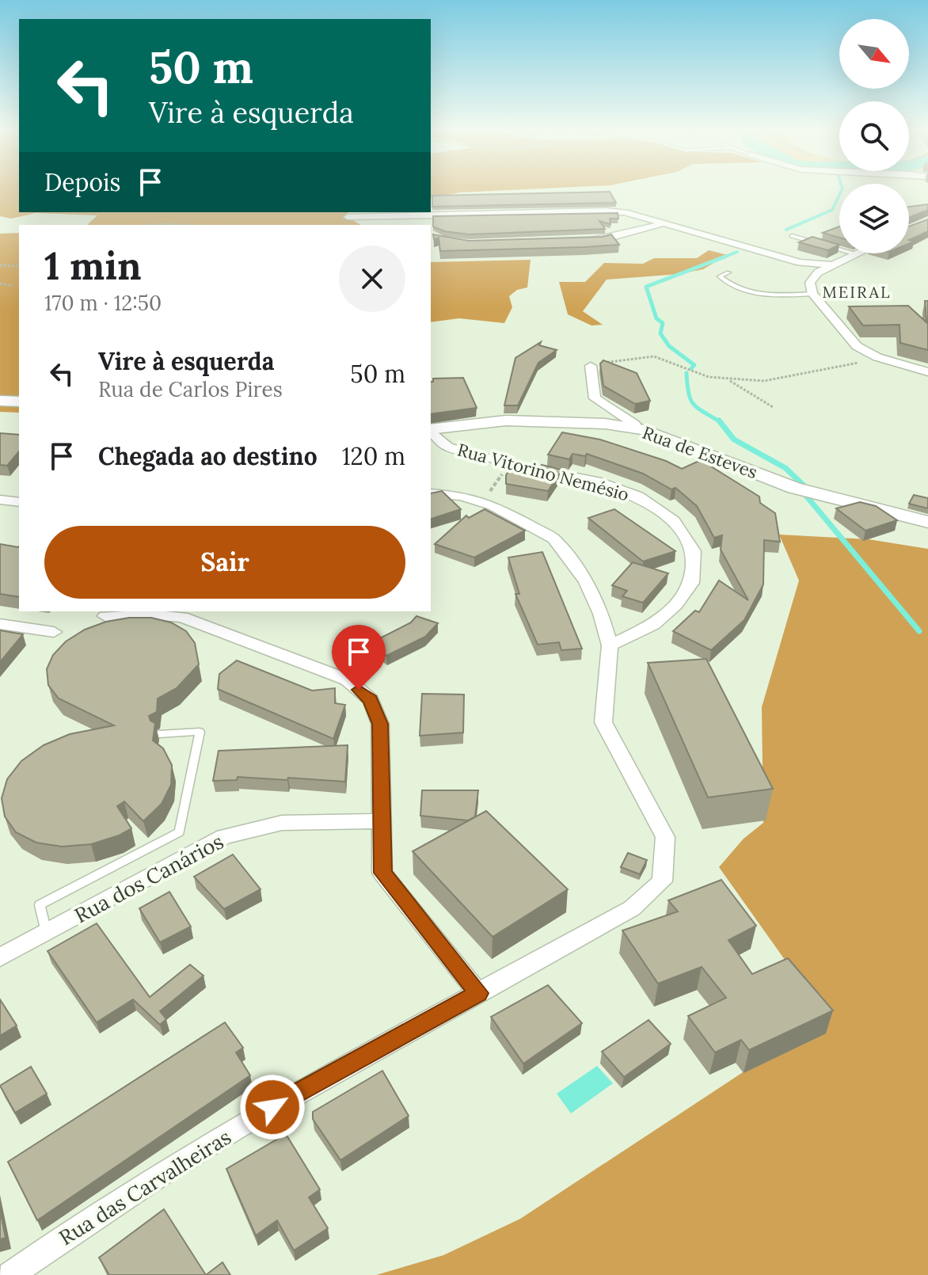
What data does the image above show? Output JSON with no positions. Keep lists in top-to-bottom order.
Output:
{
  "streets": {
    "street": [
      "Rua de Esteves",
      "Rua Vitorino Nemésio",
      "Rua dos Canários",
      "Rua das Carvalheiras"
    ]
  },
  "crossings": [
    ["Rua Vitorino Nemésio", "Rua das Carvalheiras"]
  ],
  "districts": ["MEIRAL"],
  "north": "bottom right",
  "page": {
    "turn": ["50 m", "Vire à esquerda"],
    "then": "Depois",
    "heading": ["1 min", "170 m · 12:50"],
    "list": [
      {
        "name": "Vire à esquerda",
        "note": "Rua de Carlos Pires",
        "value": "50 m"
      },
      {
        "name": "Chegada ao destino",
        "value": "120 m"
      }
    ],
    "buttons": "Sair"
  }
}
